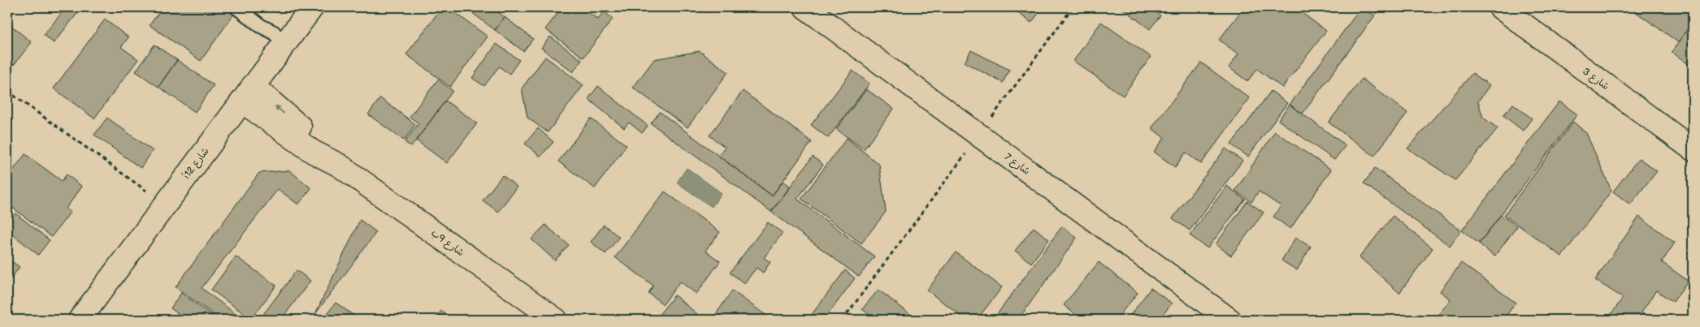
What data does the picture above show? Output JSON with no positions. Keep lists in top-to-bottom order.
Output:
{
  "streets": {
    "street": [
      "شارع 3",
      "شارع 12أ",
      "شارع 7",
      "شارع 9ب"
    ]
  },
  "crossings": [
    ["شارع 12أ", "شارع 9ب"]
  ]
}
